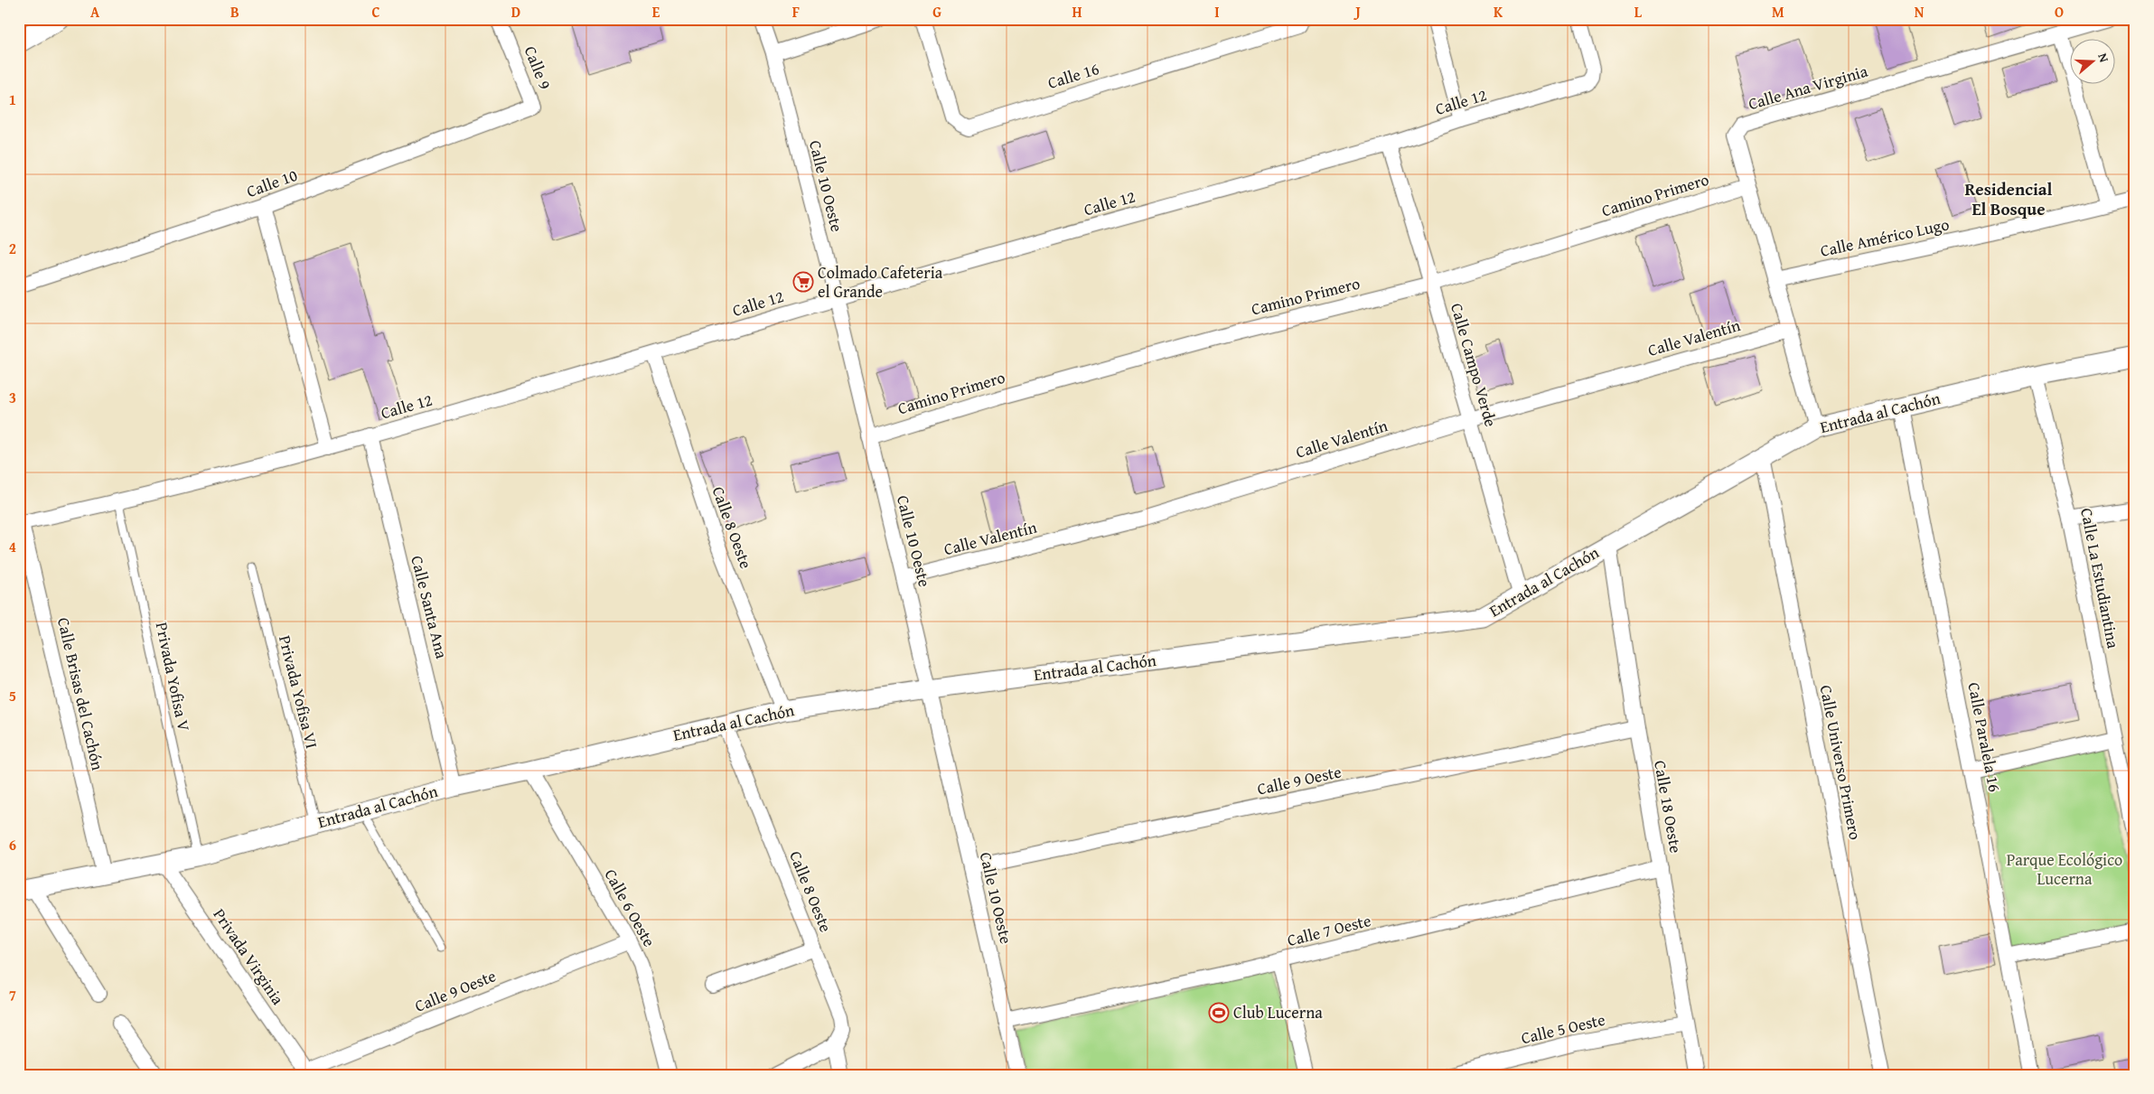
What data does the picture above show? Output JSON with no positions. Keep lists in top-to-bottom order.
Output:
{
  "streets": {
    "street": [
      "Calle 9",
      "Calle 16",
      "Calle Ana Virginia",
      "Calle 12",
      "Calle 10",
      "Calle 10 Oeste",
      "Camino Primero",
      "Calle Américo Lugo",
      "Calle Valentín",
      "Calle Campo Verde",
      "Entrada al Cachón",
      "Calle 8 Oeste",
      "Calle La Estudiantina",
      "Calle Santa Ana",
      "Calle Brisas del Cachón",
      "Calle Paralela 16",
      "Calle Universo Primero",
      "Calle 9 Oeste",
      "Calle 18 Oeste",
      "Calle 6 Oeste",
      "Calle 7 Oeste",
      "Privada Virginia",
      "Calle 5 Oeste"
    ],
    "lane": ["Privada Yofisa V", "Privada Yofisa VI"]
  },
  "crossings": [
    ["Calle 9", "Calle 10"],
    ["Calle Ana Virginia", "Camino Primero"],
    ["Calle Ana Virginia", "Calle Américo Lugo"],
    ["Calle Ana Virginia", "Calle Valentín"],
    ["Calle Ana Virginia", "Entrada al Cachón"],
    ["Calle 12", "Calle 10 Oeste"],
    ["Calle 12", "Calle Campo Verde"],
    ["Calle 12", "Calle 8 Oeste"],
    ["Calle 12", "Calle Santa Ana"],
    ["Calle 12", "Privada Yofisa V"],
    ["Calle 12", "Calle Brisas del Cachón"],
    ["Calle 10 Oeste", "Camino Primero"],
    ["Calle 10 Oeste", "Calle Valentín"],
    ["Calle 10 Oeste", "Entrada al Cachón"],
    ["Calle 10 Oeste", "Calle 9 Oeste"],
    ["Calle 10 Oeste", "Calle 7 Oeste"],
    ["Camino Primero", "Calle Campo Verde"],
    ["Calle Valentín", "Calle Campo Verde"],
    ["Calle Campo Verde", "Entrada al Cachón"],
    ["Entrada al Cachón", "Calle 8 Oeste"],
    ["Entrada al Cachón", "Calle La Estudiantina"],
    ["Entrada al Cachón", "Calle Santa Ana"],
    ["Entrada al Cachón", "Privada Yofisa V"],
    ["Entrada al Cachón", "Privada Yofisa VI"],
    ["Entrada al Cachón", "Calle Brisas del Cachón"],
    ["Entrada al Cachón", "Calle Paralela 16"],
    ["Entrada al Cachón", "Calle Universo Primero"],
    ["Entrada al Cachón", "Calle 18 Oeste"],
    ["Entrada al Cachón", "Calle 6 Oeste"],
    ["Entrada al Cachón", "Privada Virginia"],
    ["Calle 9 Oeste", "Calle 18 Oeste"],
    ["Calle 9 Oeste", "Calle 6 Oeste"],
    ["Calle 9 Oeste", "Privada Virginia"],
    ["Calle 18 Oeste", "Calle 7 Oeste"],
    ["Calle 18 Oeste", "Calle 5 Oeste"]
  ],
  "districts": ["Residencial El Bosque"],
  "parks": ["Parque Ecológico Lucerna"],
  "places": {
    "supermarket": ["Colmado Cafeteria el Grande"],
    "sports": ["Club Lucerna"]
  },
  "north": "right",
  "grid": {
    "columns": [
      "A",
      "B",
      "C",
      "D",
      "E",
      "F",
      "G",
      "H",
      "I",
      "J",
      "K",
      "L",
      "M",
      "N",
      "O"
    ],
    "rows": [
      "1",
      "2",
      "3",
      "4",
      "5",
      "6",
      "7"
    ]
  }
}
